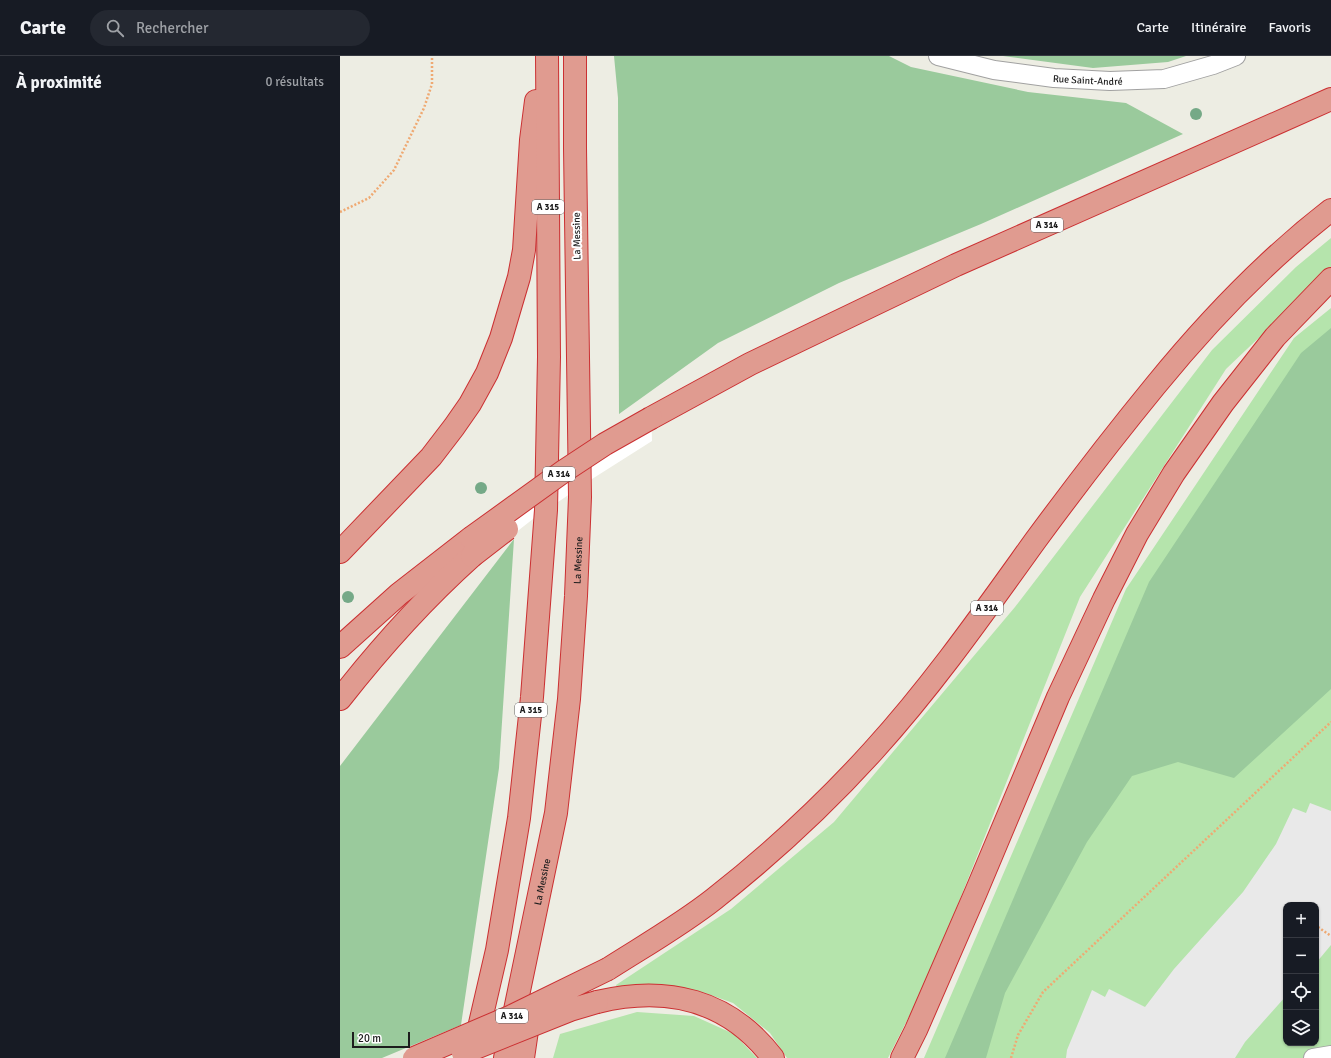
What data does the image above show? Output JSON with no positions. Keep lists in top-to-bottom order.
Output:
{
  "streets": {
    "highway": ["A 315", "A 314", "La Messine"],
    "street": ["Rue Saint-André"]
  },
  "scale_bar": "20 m",
  "page": {
    "header": "Carte",
    "search": "Rechercher",
    "nav": ["Carte", "Itinéraire", "Favoris"],
    "heading": ["À proximité", "0 résultats"],
    "map_buttons": ["+", "−"],
    "scale": "20 m"
  }
}
